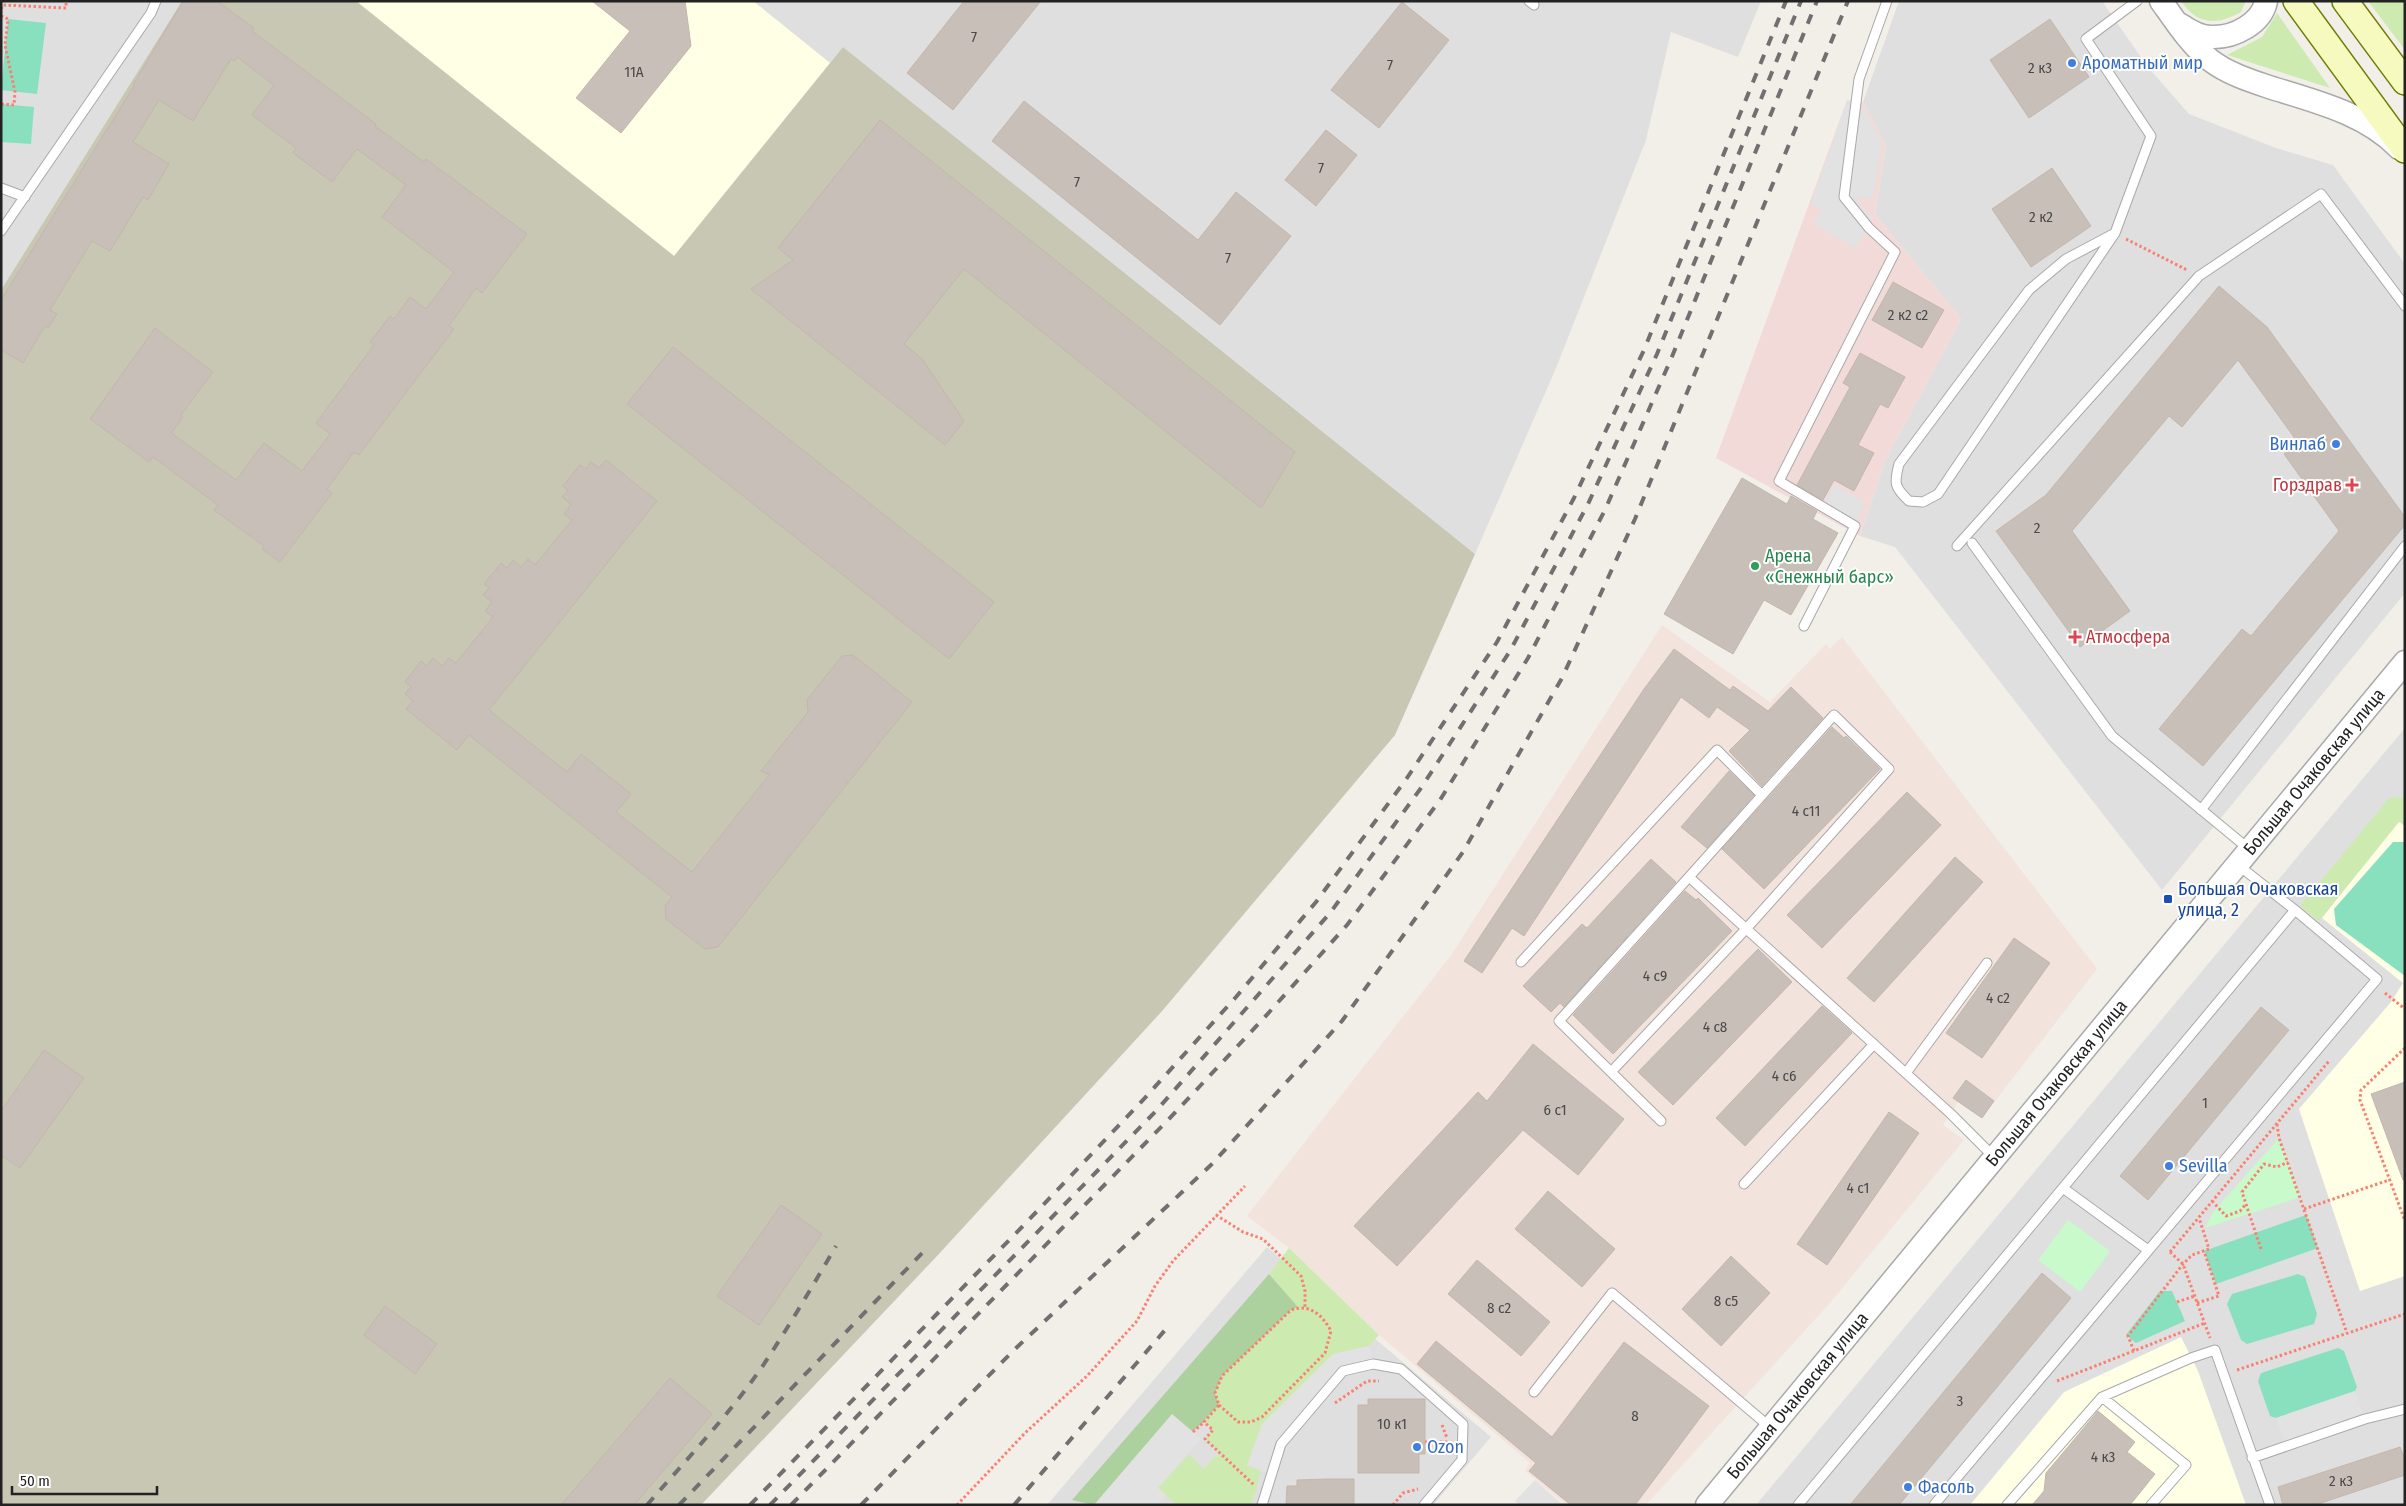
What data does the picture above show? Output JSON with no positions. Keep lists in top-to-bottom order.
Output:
{
  "streets": {
    "street": ["Большая Очаковская улица"]
  },
  "places": {
    "other": [
      "Ароматный мир",
      "Винлаб",
      "Арена «Снежный барс»",
      "Sevilla",
      "Ozon",
      "Фасоль"
    ],
    "health": ["Горздрав", "Атмосфера"],
    "transit": ["Большая Очаковская улица, 2"]
  },
  "house_numbers": [
    "7",
    "7",
    "2 к3",
    "11А",
    "7",
    "7",
    "2 к2",
    "7",
    "2 к2 с2",
    "2",
    "4 с11",
    "4 с9",
    "4 с2",
    "4 с8",
    "4 с6",
    "1",
    "6 с1",
    "4 с1",
    "8 с5",
    "8 с2",
    "3",
    "8",
    "10 к1",
    "4 к3",
    "2 к3"
  ],
  "scale_bar": "50 m"
}
